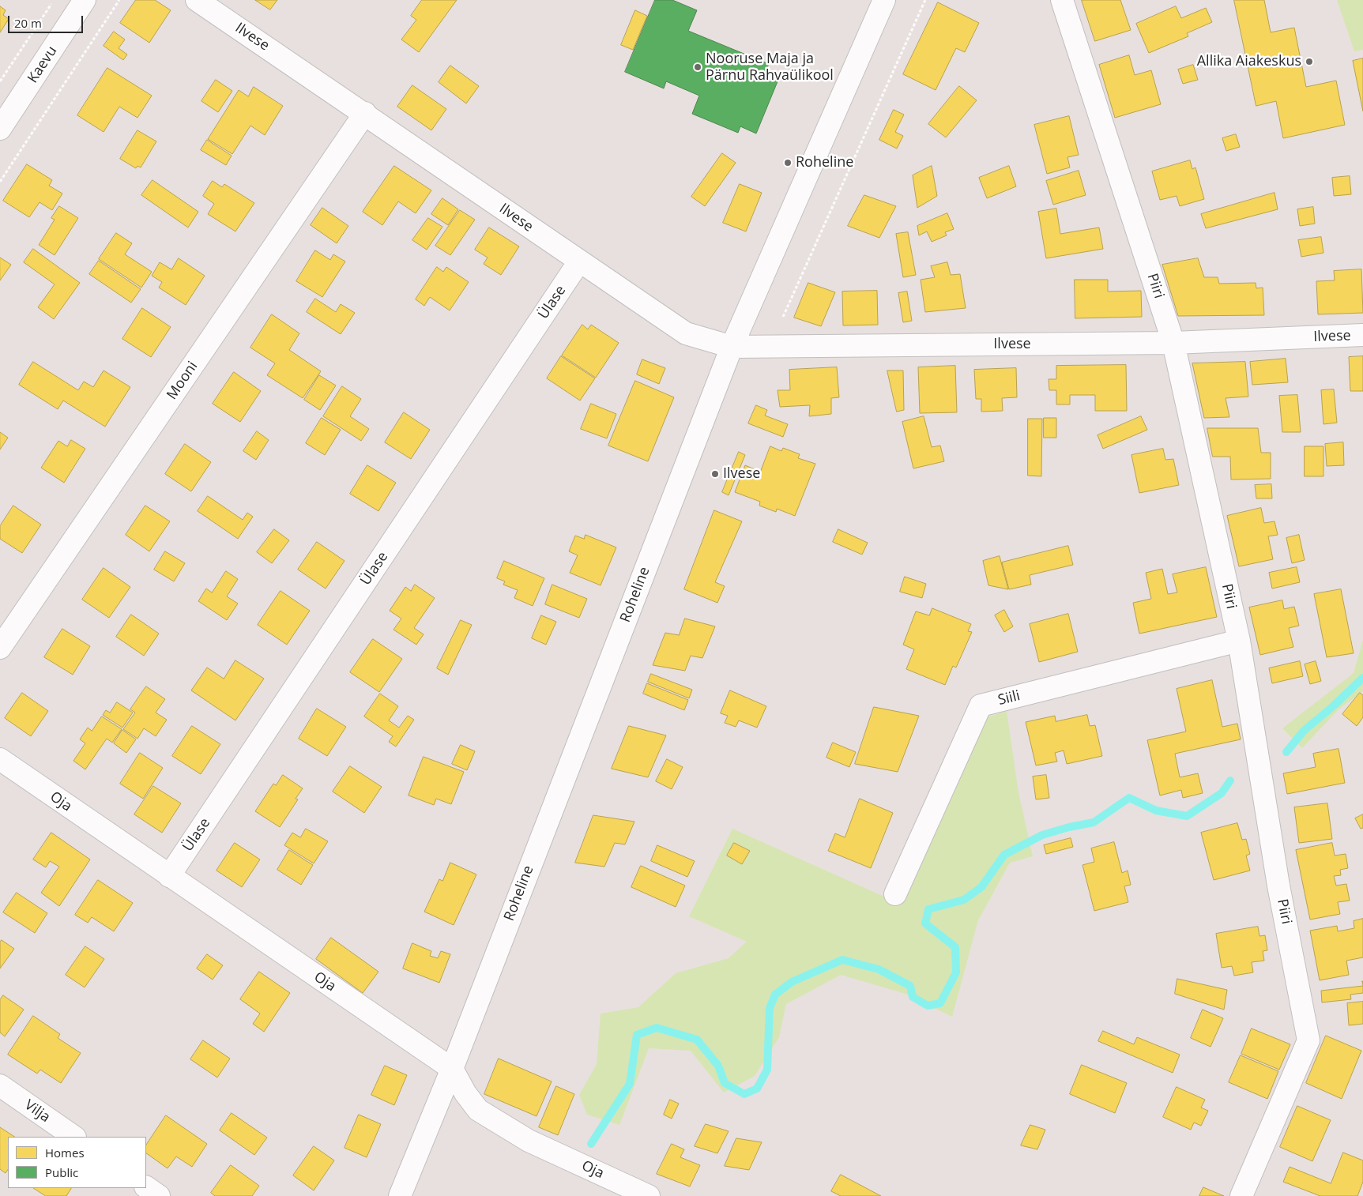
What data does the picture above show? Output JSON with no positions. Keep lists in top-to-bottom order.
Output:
{
  "streets": {
    "street": [
      "Ilvese",
      "Kaevu",
      "Piiri",
      "Ülase",
      "Mooni",
      "Roheline",
      "Siili",
      "Oja",
      "Vilja"
    ]
  },
  "crossings": [
    ["Ilvese", "Piiri"],
    ["Ilvese", "Ülase"],
    ["Ilvese", "Mooni"],
    ["Ilvese", "Roheline"],
    ["Piiri", "Siili"],
    ["Ülase", "Oja"],
    ["Roheline", "Oja"]
  ],
  "places": [
    "Allika Aiakeskus",
    "Nooruse Maja ja Pärnu Rahvaülikool",
    "Roheline",
    "Ilvese"
  ],
  "legend": ["Homes", "Public"],
  "scale_bar": "20 m"
}
